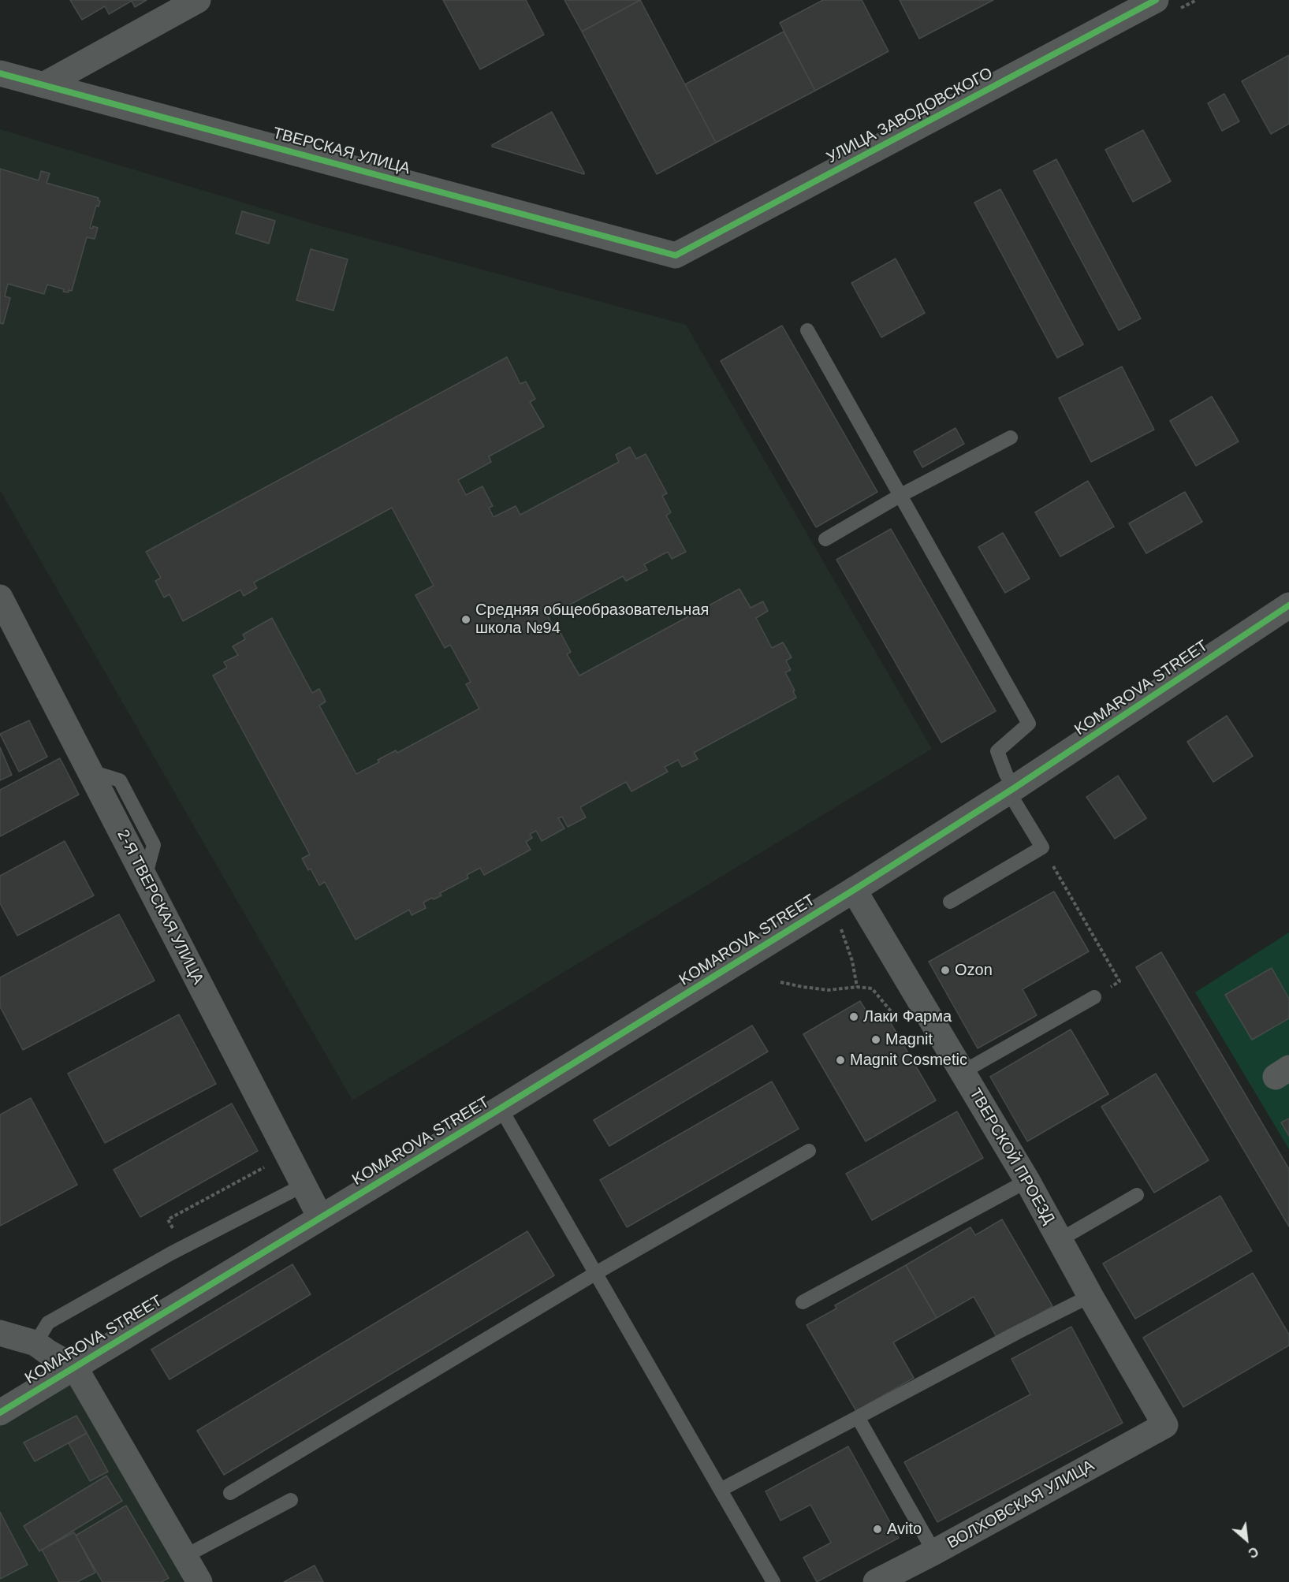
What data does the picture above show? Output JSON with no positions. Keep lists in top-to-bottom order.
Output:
{
  "streets": {
    "street": [
      "УЛИЦА ЗАВОДОВСКОГО",
      "ТВЕРСКАЯ УЛИЦА",
      "KOMAROVA STREET",
      "2-Я ТВЕРСКАЯ УЛИЦА",
      "ТВЕРСКОЙ ПРОЕЗД",
      "ВОЛХОВСКАЯ УЛИЦА"
    ]
  },
  "crossings": [
    ["УЛИЦА ЗАВОДОВСКОГО", "ТВЕРСКАЯ УЛИЦА"],
    ["KOMAROVA STREET", "ТВЕРСКОЙ ПРОЕЗД"],
    ["ТВЕРСКОЙ ПРОЕЗД", "ВОЛХОВСКАЯ УЛИЦА"]
  ],
  "places": [
    "Средняя общеобразовательная школа №94",
    "Ozon",
    "Лаки Фарма",
    "Magnit",
    "Magnit Cosmetic",
    "Avito"
  ],
  "north": "bottom right"
}
